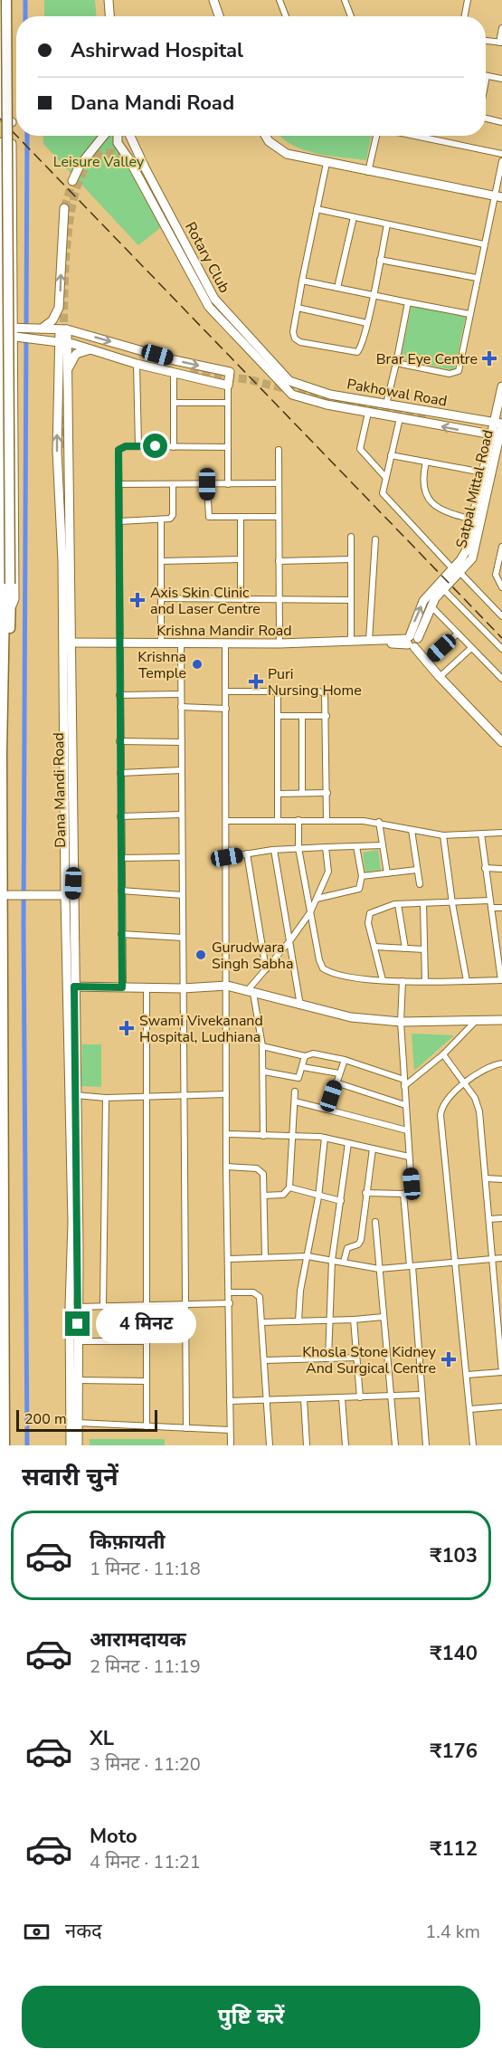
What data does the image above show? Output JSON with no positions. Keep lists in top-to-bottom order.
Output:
{
  "streets": {
    "street": [
      "Rotary Club",
      "Pakhowal Road",
      "Satpal Mittal Road",
      "Krishna Mandir Road",
      "Dana Mandi Road"
    ]
  },
  "crossings": [
    ["Rotary Club", "Pakhowal Road"],
    ["Pakhowal Road", "Satpal Mittal Road"],
    ["Satpal Mittal Road", "Krishna Mandir Road"],
    ["Krishna Mandir Road", "Dana Mandi Road"]
  ],
  "parks": ["Leisure Valley"],
  "places": {
    "health": [
      "Brar Eye Centre",
      "Axis Skin Clinic and Laser Centre",
      "Puri Nursing Home",
      "Swami Vivekanand Hospital, Ludhiana",
      "Khosla Stone Kidney And Surgical Centre"
    ],
    "other": ["Krishna Temple", "Gurudwara Singh Sabha"]
  },
  "scale_bar": "200 m",
  "page": {
    "banner": ["Ashirwad Hospital", "Dana Mandi Road"],
    "bubble": "4 मिनट",
    "scale": "200 m",
    "heading": "सवारी चुनें",
    "list": [
      {
        "name": "किफ़ायती",
        "note": "1 मिनट · 11:18",
        "value": "₹103"
      },
      {
        "name": "आरामदायक",
        "note": "2 मिनट · 11:19",
        "value": "₹140"
      },
      {
        "name": "XL",
        "note": "3 मिनट · 11:20",
        "value": "₹176"
      },
      {
        "name": "Moto",
        "note": "4 मिनट · 11:21",
        "value": "₹112"
      }
    ],
    "pay": ["नकद", "1.4 km"],
    "buttons": "पुष्टि करें"
  }
}
